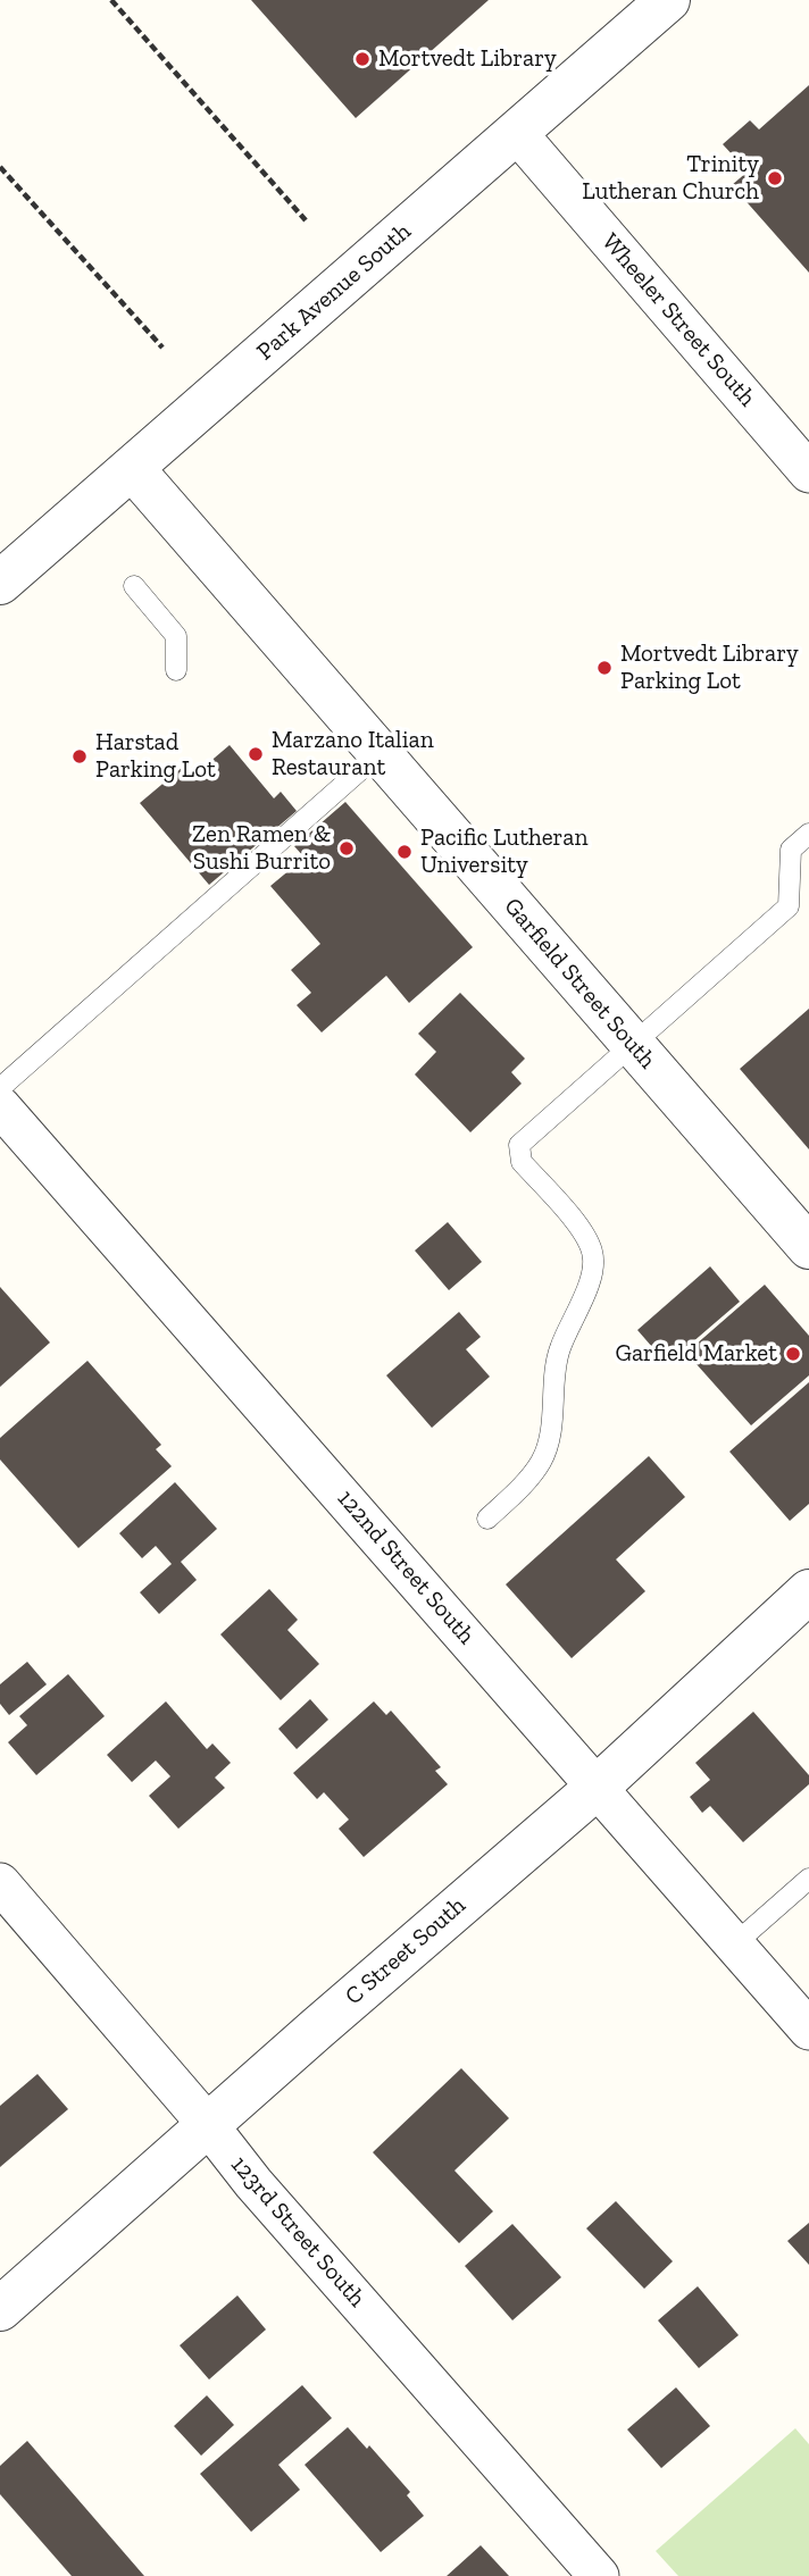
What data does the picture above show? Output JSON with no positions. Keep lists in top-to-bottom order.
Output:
{
  "streets": {
    "street": [
      "Park Avenue South",
      "Wheeler Street South",
      "Garfield Street South",
      "122nd Street South",
      "C Street South",
      "123rd Street South"
    ]
  },
  "crossings": [
    ["Park Avenue South", "Wheeler Street South"],
    ["Park Avenue South", "Garfield Street South"],
    ["122nd Street South", "C Street South"],
    ["C Street South", "123rd Street South"]
  ],
  "places": [
    "Mortvedt Library",
    "Trinity Lutheran Church",
    "Mortvedt Library Parking Lot",
    "Marzano Italian Restaurant",
    "Harstad Parking Lot",
    "Zen Ramen & Sushi Burrito",
    "Pacific Lutheran University",
    "Garfield Market"
  ]
}
